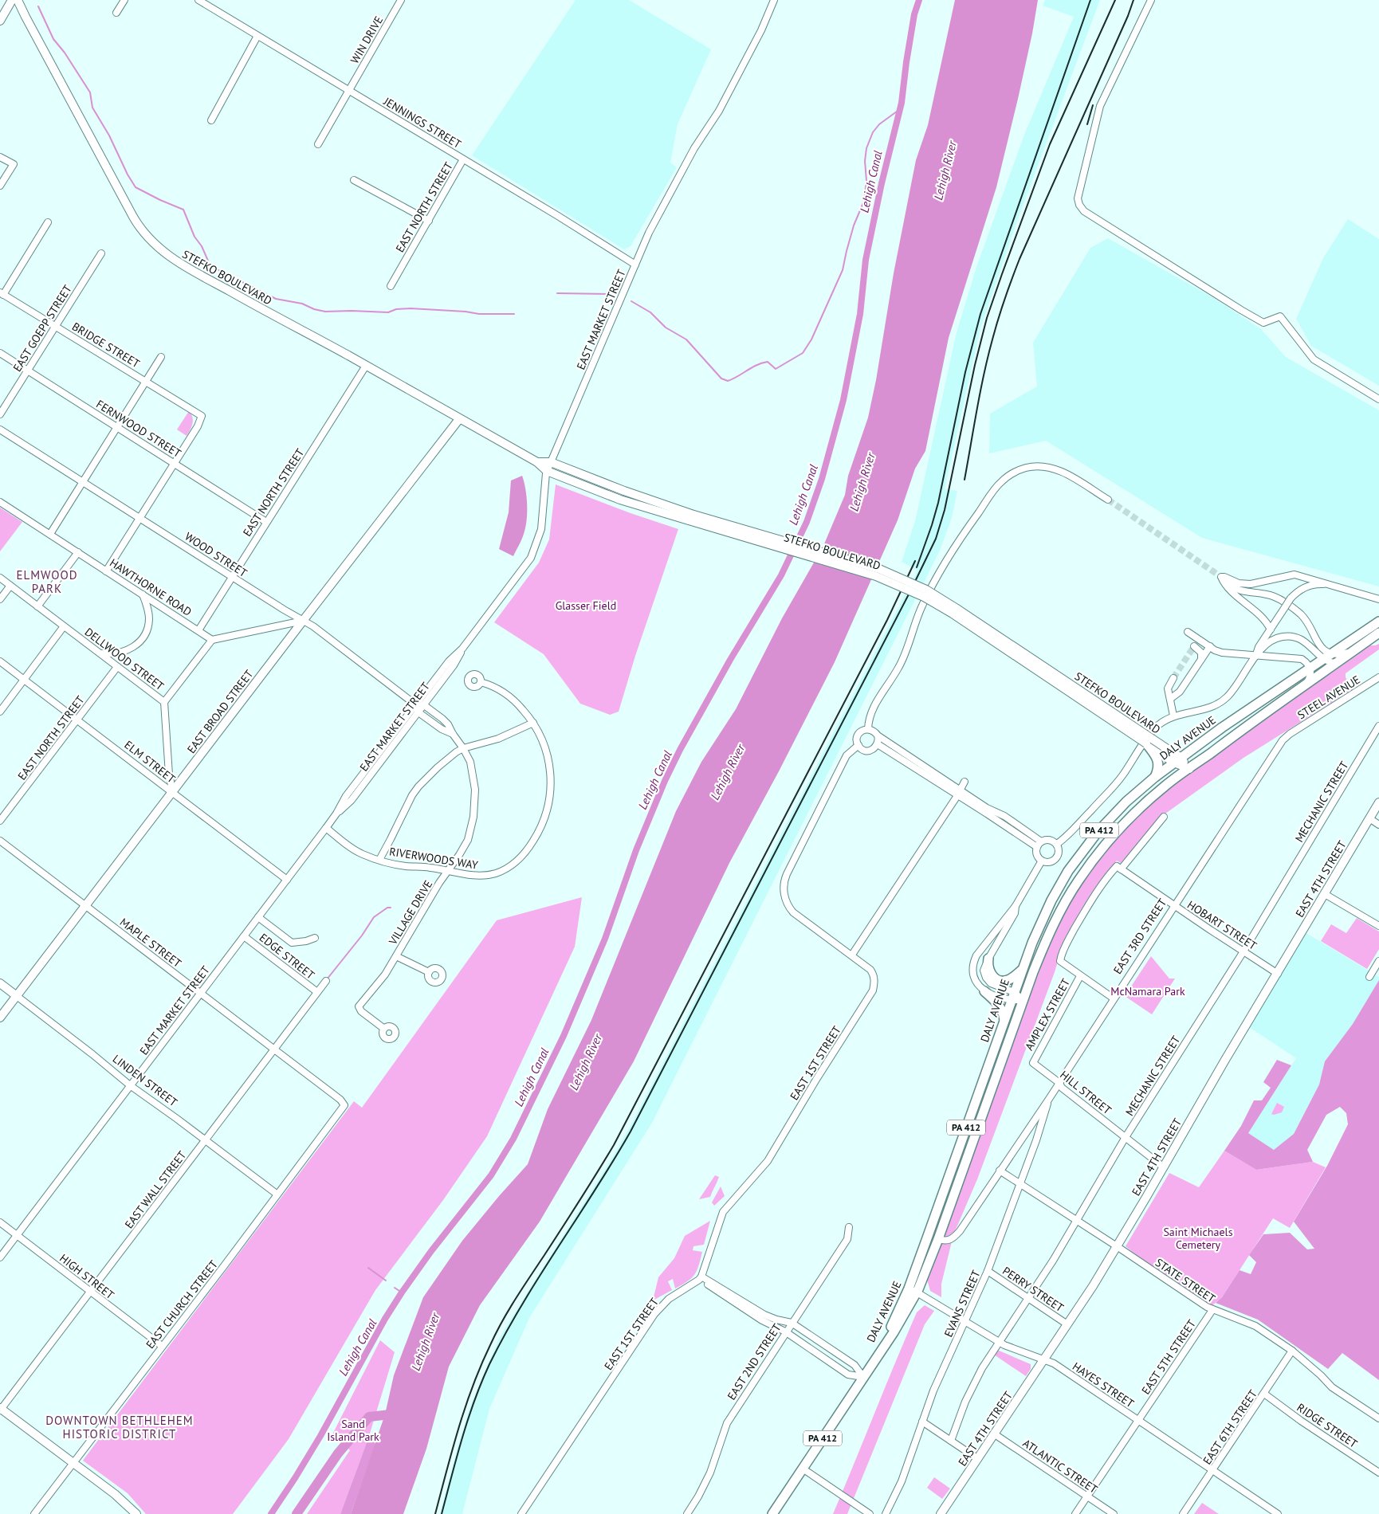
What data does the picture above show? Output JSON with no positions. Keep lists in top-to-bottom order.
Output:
{
  "streets": {
    "highway": ["DALY AVENUE", "PA 412"],
    "main road": [
      "STEFKO BOULEVARD",
      "EAST BROAD STREET",
      "EAST 4TH STREET",
      "LINDEN STREET"
    ],
    "street": [
      "WIN DRIVE",
      "JENNINGS STREET",
      "EAST NORTH STREET",
      "EAST MARKET STREET",
      "EAST GOEPP STREET",
      "BRIDGE STREET",
      "FERNWOOD STREET",
      "WOOD STREET",
      "HAWTHORNE ROAD",
      "DELLWOOD STREET",
      "STEEL AVENUE",
      "ELM STREET",
      "MECHANIC STREET",
      "RIVERWOODS WAY",
      "VILLAGE DRIVE",
      "HOBART STREET",
      "EAST 3RD STREET",
      "MAPLE STREET",
      "EDGE STREET",
      "AMPLEX STREET",
      "EAST 1ST STREET",
      "HILL STREET",
      "EAST WALL STREET",
      "HIGH STREET",
      "STATE STREET",
      "PERRY STREET",
      "EVANS STREET",
      "EAST CHURCH STREET",
      "EAST 5TH STREET",
      "EAST 2ND STREET",
      "HAYES STREET",
      "RIDGE STREET",
      "EAST 6TH STREET",
      "ATLANTIC STREET"
    ]
  },
  "crossings": [
    ["WIN DRIVE", "JENNINGS STREET"],
    ["JENNINGS STREET", "EAST NORTH STREET"],
    ["JENNINGS STREET", "EAST MARKET STREET"],
    ["EAST NORTH STREET", "STEFKO BOULEVARD"],
    ["EAST NORTH STREET", "FERNWOOD STREET"],
    ["EAST NORTH STREET", "WOOD STREET"],
    ["EAST NORTH STREET", "HAWTHORNE ROAD"],
    ["EAST NORTH STREET", "DELLWOOD STREET"],
    ["EAST NORTH STREET", "ELM STREET"],
    ["STEFKO BOULEVARD", "EAST MARKET STREET"],
    ["STEFKO BOULEVARD", "EAST BROAD STREET"],
    ["STEFKO BOULEVARD", "DALY AVENUE"],
    ["EAST MARKET STREET", "WOOD STREET"],
    ["EAST MARKET STREET", "ELM STREET"],
    ["EAST MARKET STREET", "RIVERWOODS WAY"],
    ["EAST MARKET STREET", "VILLAGE DRIVE"],
    ["EAST MARKET STREET", "MAPLE STREET"],
    ["EAST MARKET STREET", "EDGE STREET"],
    ["EAST MARKET STREET", "LINDEN STREET"],
    ["EAST MARKET STREET", "HIGH STREET"],
    ["EAST GOEPP STREET", "BRIDGE STREET"],
    ["EAST GOEPP STREET", "FERNWOOD STREET"],
    ["BRIDGE STREET", "FERNWOOD STREET"],
    ["WOOD STREET", "EAST BROAD STREET"],
    ["DELLWOOD STREET", "EAST BROAD STREET"],
    ["DELLWOOD STREET", "ELM STREET"],
    ["STEEL AVENUE", "EAST 3RD STREET"],
    ["EAST BROAD STREET", "ELM STREET"],
    ["EAST BROAD STREET", "MAPLE STREET"],
    ["EAST BROAD STREET", "LINDEN STREET"],
    ["DALY AVENUE", "PA 412"],
    ["DALY AVENUE", "EAST 3RD STREET"],
    ["DALY AVENUE", "HAYES STREET"],
    ["MECHANIC STREET", "HOBART STREET"],
    ["MECHANIC STREET", "HILL STREET"],
    ["MECHANIC STREET", "STATE STREET"],
    ["MECHANIC STREET", "PERRY STREET"],
    ["MECHANIC STREET", "HAYES STREET"],
    ["RIVERWOODS WAY", "VILLAGE DRIVE"],
    ["EAST 4TH STREET", "HOBART STREET"],
    ["EAST 4TH STREET", "HILL STREET"],
    ["EAST 4TH STREET", "STATE STREET"],
    ["EAST 4TH STREET", "PERRY STREET"],
    ["EAST 4TH STREET", "HAYES STREET"],
    ["EAST 4TH STREET", "ATLANTIC STREET"],
    ["HOBART STREET", "EAST 3RD STREET"],
    ["EAST 3RD STREET", "HILL STREET"],
    ["EAST 3RD STREET", "STATE STREET"],
    ["EAST 3RD STREET", "EVANS STREET"],
    ["MAPLE STREET", "EAST WALL STREET"],
    ["MAPLE STREET", "EAST CHURCH STREET"],
    ["EDGE STREET", "EAST WALL STREET"],
    ["AMPLEX STREET", "HILL STREET"],
    ["LINDEN STREET", "EAST WALL STREET"],
    ["LINDEN STREET", "EAST CHURCH STREET"],
    ["EAST WALL STREET", "HIGH STREET"],
    ["HIGH STREET", "EAST CHURCH STREET"],
    ["STATE STREET", "EVANS STREET"],
    ["STATE STREET", "EAST 5TH STREET"],
    ["STATE STREET", "EAST 6TH STREET"],
    ["PERRY STREET", "EVANS STREET"],
    ["EVANS STREET", "HAYES STREET"],
    ["EAST 5TH STREET", "HAYES STREET"],
    ["EAST 5TH STREET", "ATLANTIC STREET"],
    ["HAYES STREET", "EAST 6TH STREET"],
    ["RIDGE STREET", "EAST 6TH STREET"]
  ],
  "districts": ["ELMWOOD PARK", "DOWNTOWN BETHLEHEM HISTORIC DISTRICT"],
  "water": ["Lehigh River", "Lehigh Canal"],
  "parks": [
    "Glasser Field",
    "McNamara Park",
    "Saint Michaels Cemetery",
    "Sand Island Park"
  ]
}
